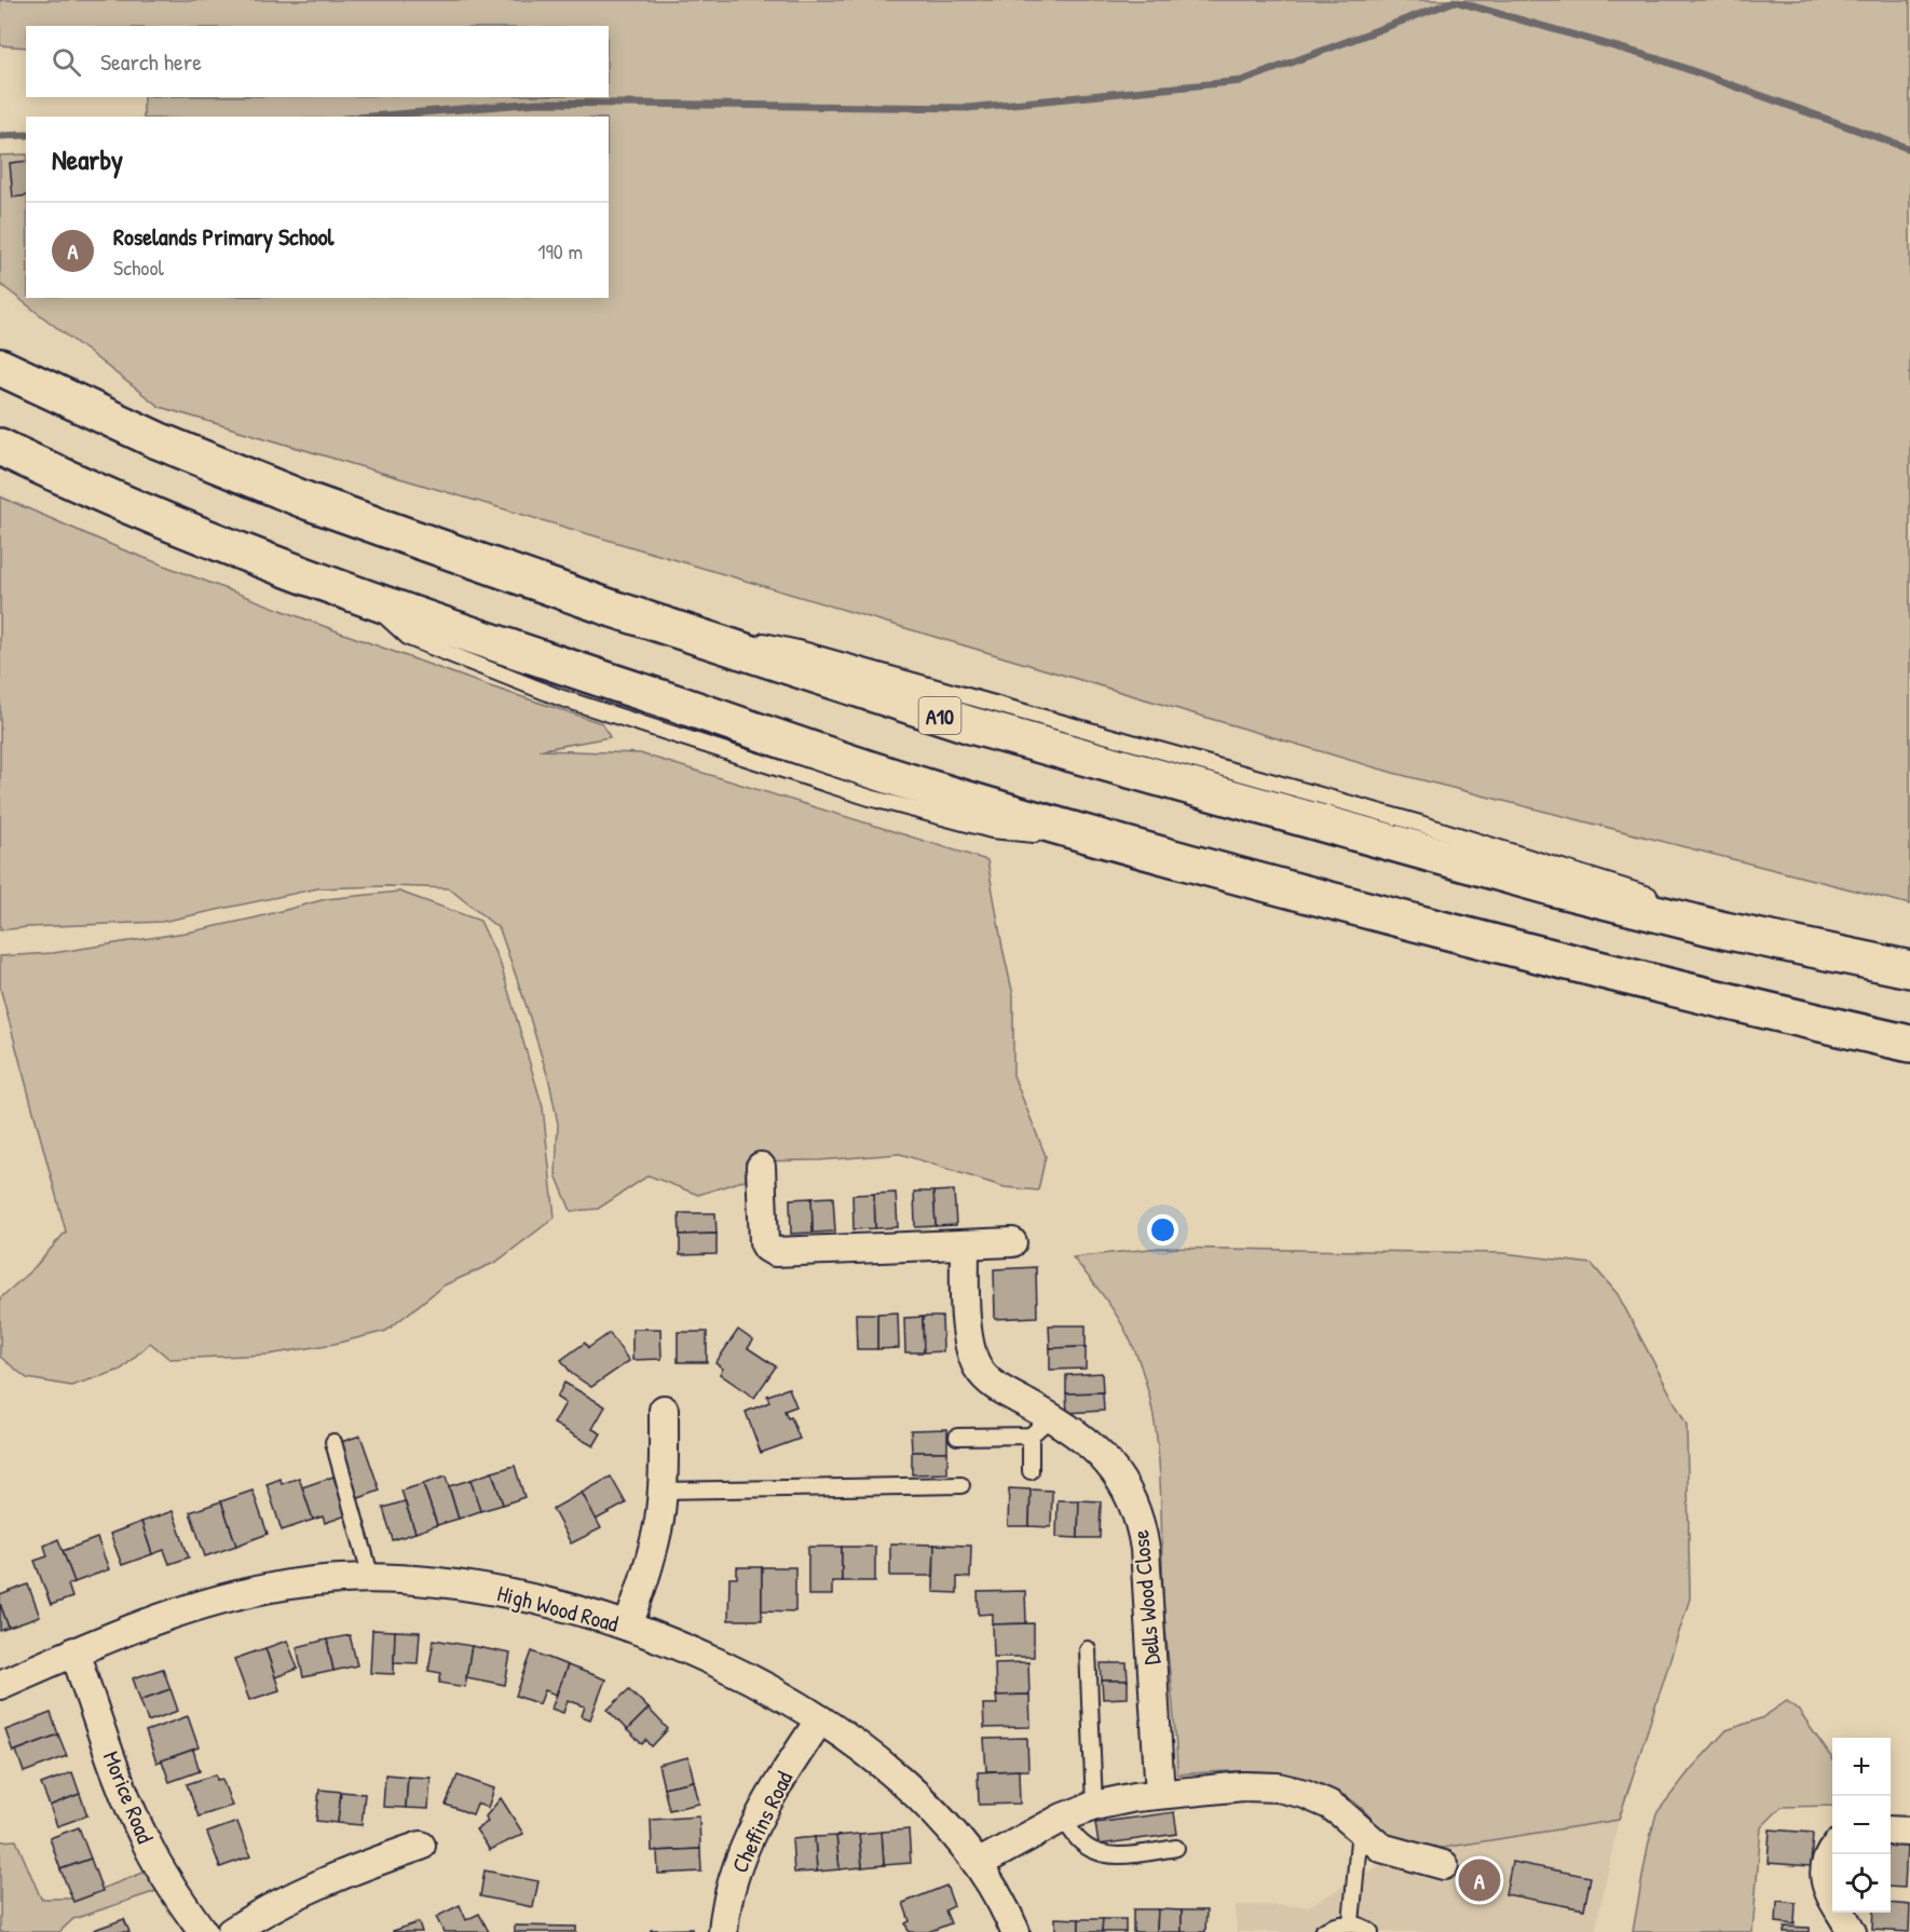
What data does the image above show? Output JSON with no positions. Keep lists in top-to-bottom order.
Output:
{
  "streets": {
    "highway": ["A10"],
    "street": [
      "Dells Wood Close",
      "High Wood Road",
      "Morice Road",
      "Cheffins Road"
    ]
  },
  "crossings": [
    ["High Wood Road", "Morice Road"],
    ["High Wood Road", "Cheffins Road"]
  ],
  "page": {
    "search": "Search here",
    "heading": "Nearby",
    "list": [
      {
        "mark": "A",
        "name": "Roselands Primary School",
        "note": "School",
        "value": "190 m"
      }
    ],
    "map_buttons": ["+", "−"],
    "pins": "A"
  }
}
